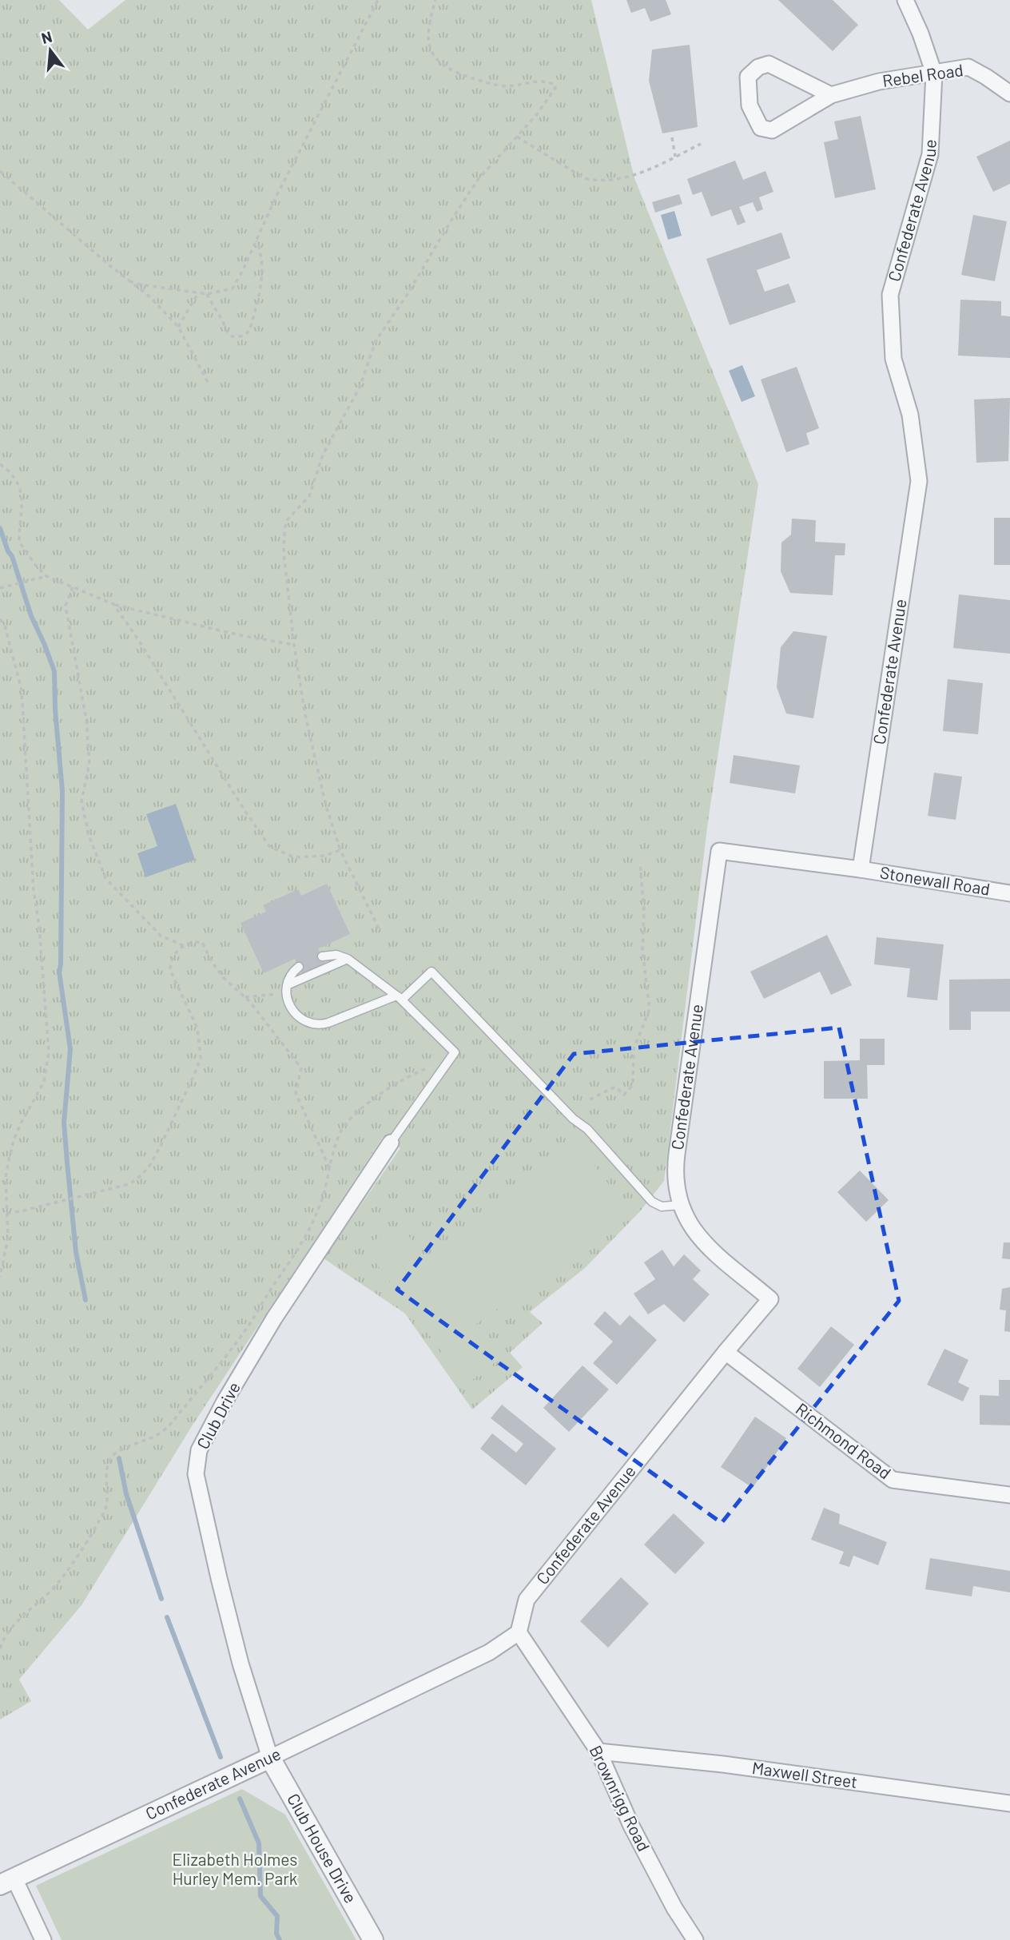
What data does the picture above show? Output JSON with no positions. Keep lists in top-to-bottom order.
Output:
{
  "streets": {
    "street": [
      "Rebel Road",
      "Confederate Avenue",
      "Stonewall Road",
      "Club Drive",
      "Richmond Road",
      "Maxwell Street",
      "Brownrigg Road",
      "Club House Drive"
    ]
  },
  "crossings": [
    ["Rebel Road", "Confederate Avenue"],
    ["Confederate Avenue", "Stonewall Road"],
    ["Confederate Avenue", "Club Drive"],
    ["Confederate Avenue", "Richmond Road"],
    ["Confederate Avenue", "Brownrigg Road"],
    ["Confederate Avenue", "Club House Drive"],
    ["Club Drive", "Club House Drive"],
    ["Maxwell Street", "Brownrigg Road"]
  ],
  "parks": ["Elizabeth Holmes Hurley Mem. Park"],
  "north": "top"
}
